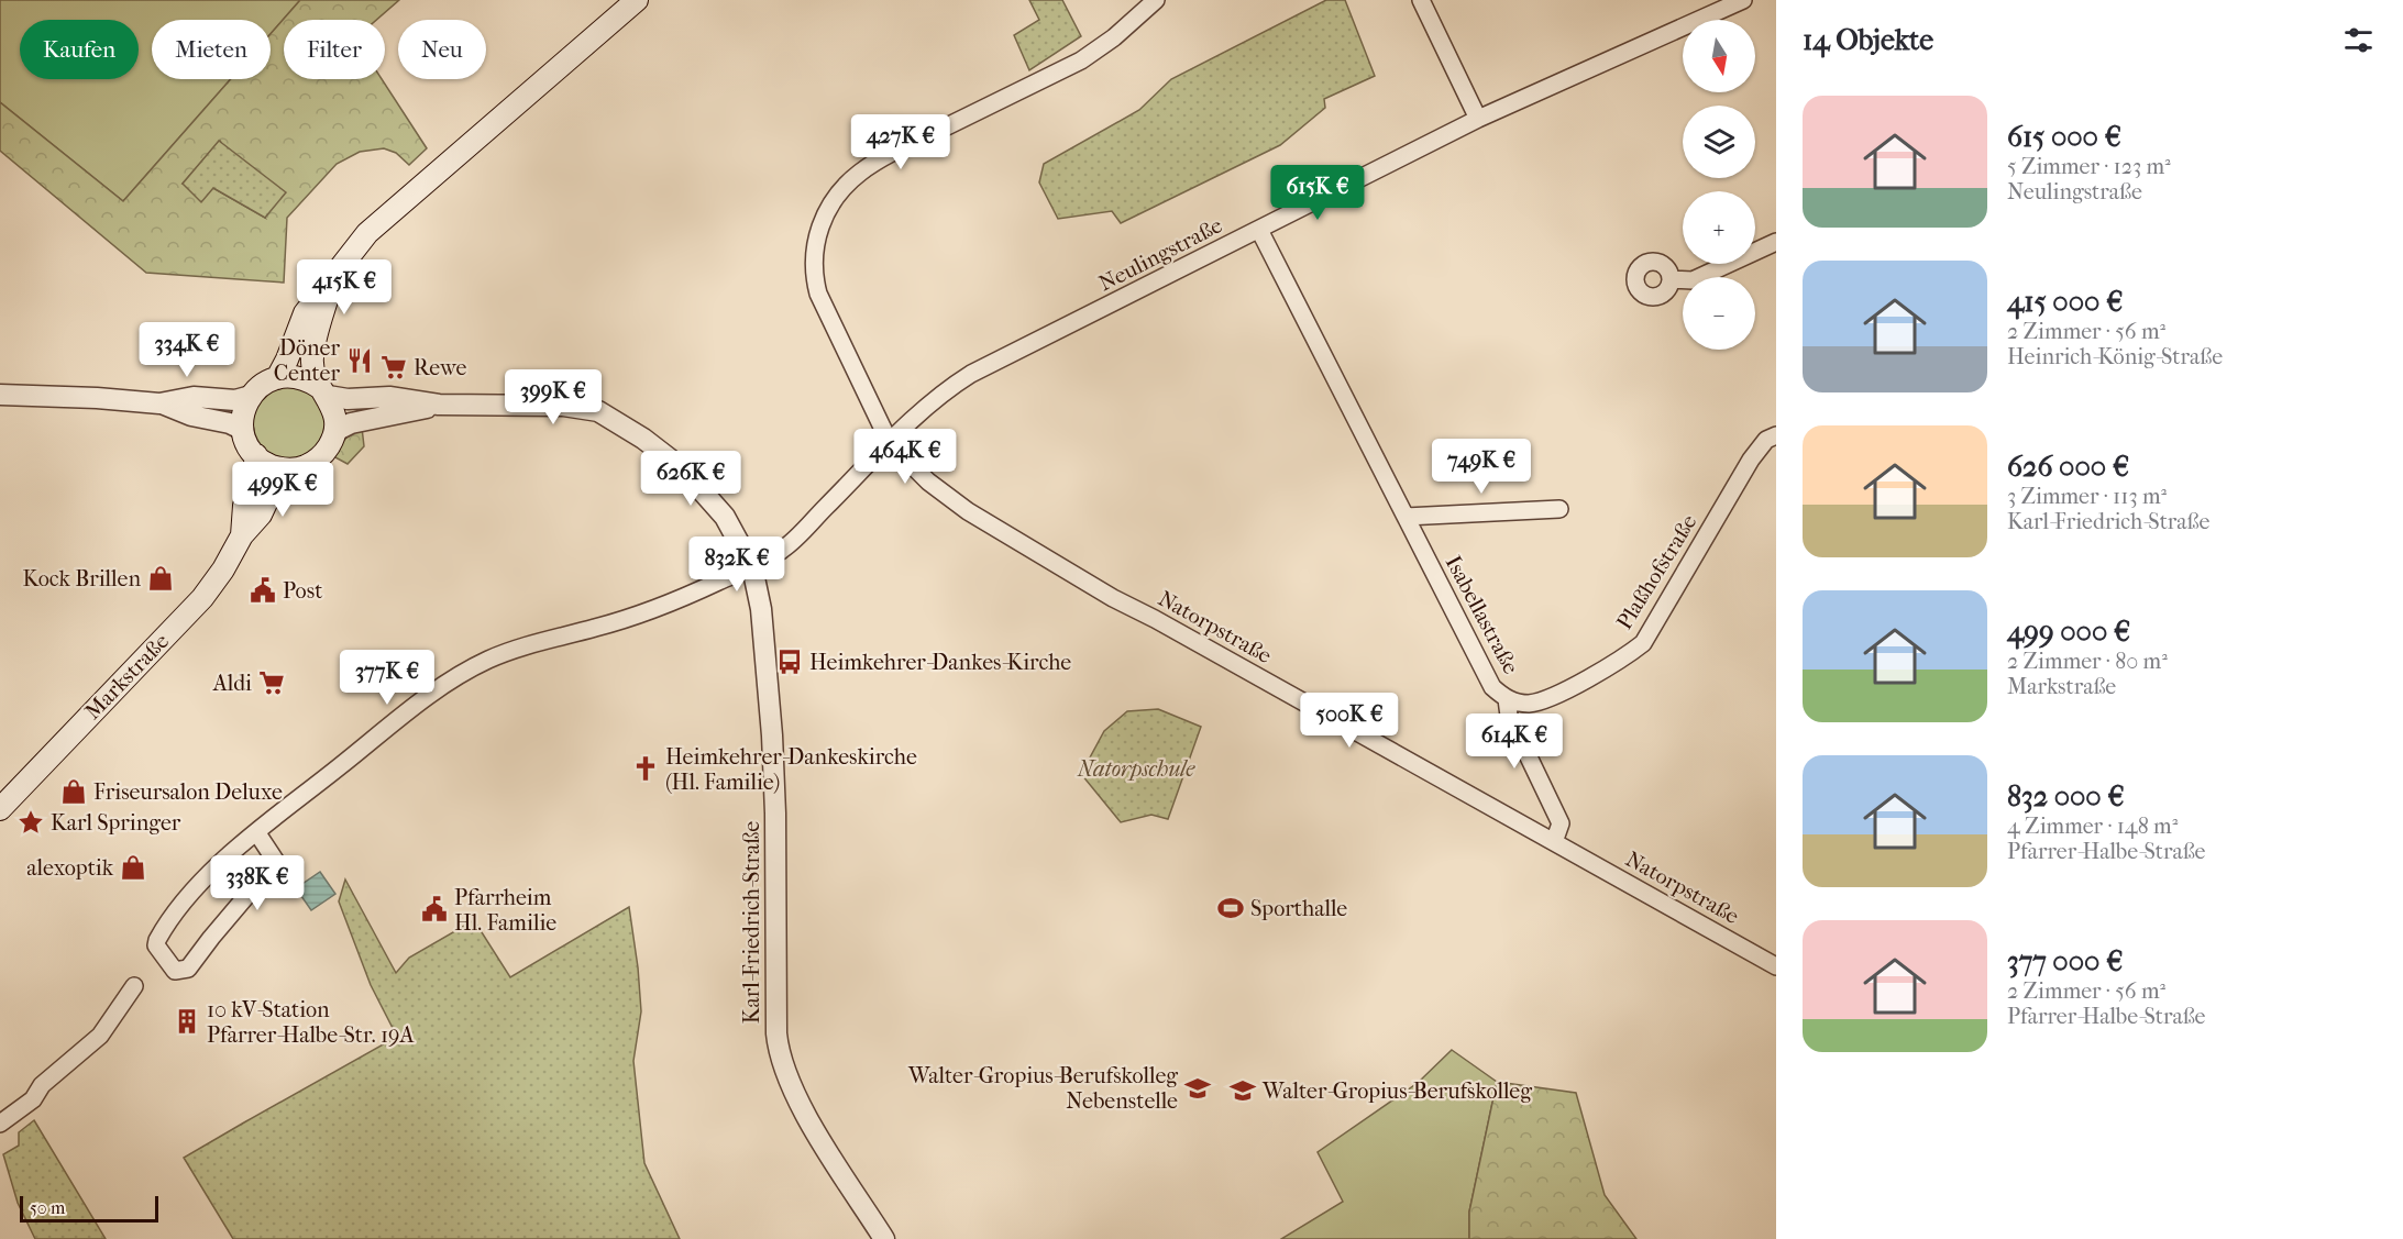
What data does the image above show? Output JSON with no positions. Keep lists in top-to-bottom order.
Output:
{
  "streets": {
    "main road": ["Markstraße"],
    "street": [
      "Neulingstraße",
      "Plaßhofstraße",
      "Isabellastraße",
      "Natorpstraße",
      "Karl-Friedrich-Straße"
    ]
  },
  "crossings": [
    ["Neulingstraße", "Isabellastraße"],
    ["Neulingstraße", "Natorpstraße"],
    ["Neulingstraße", "Karl-Friedrich-Straße"],
    ["Plaßhofstraße", "Isabellastraße"],
    ["Isabellastraße", "Natorpstraße"],
    ["Markstraße", "Karl-Friedrich-Straße"]
  ],
  "parks": ["Natorpschule"],
  "places": {
    "restaurant": ["Döner Center"],
    "supermarket": ["Rewe", "Aldi"],
    "shop": ["Kock Brillen", "Friseursalon Deluxe", "alexoptik"],
    "public building": ["Post", "Pfarrheim Hl. Familie"],
    "bus stop": ["Heimkehrer-Dankes-Kirche"],
    "church": ["Heimkehrer-Dankeskirche (Hl. Familie)"],
    "place": ["Karl Springer"],
    "sports": ["Sporthalle"],
    "building": ["10 kV-Station Pfarrer-Halbe-Str. 19A"],
    "school or university": ["Walter-Gropius-Berufskolleg Nebenstelle", "Walter-Gropius-Berufskolleg"]
  },
  "scale_bar": "50 m",
  "north": "bottom",
  "page": {
    "heading": "14 Objekte",
    "map_buttons": ["+", "−"],
    "chip": [
      "Kaufen",
      "Mieten",
      "Filter",
      "Neu"
    ],
    "list": [
      {
        "name": "615 000 €",
        "note": "5 Zimmer · 123 m² · Neulingstraße"
      },
      {
        "name": "415 000 €",
        "note": "2 Zimmer · 56 m² · Heinrich-König-Straße"
      },
      {
        "name": "626 000 €",
        "note": "3 Zimmer · 113 m² · Karl-Friedrich-Straße"
      },
      {
        "name": "499 000 €",
        "note": "2 Zimmer · 80 m² · Markstraße"
      },
      {
        "name": "832 000 €",
        "note": "4 Zimmer · 148 m² · Pfarrer-Halbe-Straße"
      },
      {
        "name": "377 000 €",
        "note": "2 Zimmer · 56 m² · Pfarrer-Halbe-Straße"
      }
    ],
    "price": [
      "427K €",
      "615K €",
      "415K €",
      "334K €",
      "399K €",
      "464K €",
      "749K €",
      "626K €",
      "499K €",
      "832K €",
      "377K €",
      "500K €",
      "614K €",
      "338K €"
    ],
    "scale": "50 m"
  }
}
